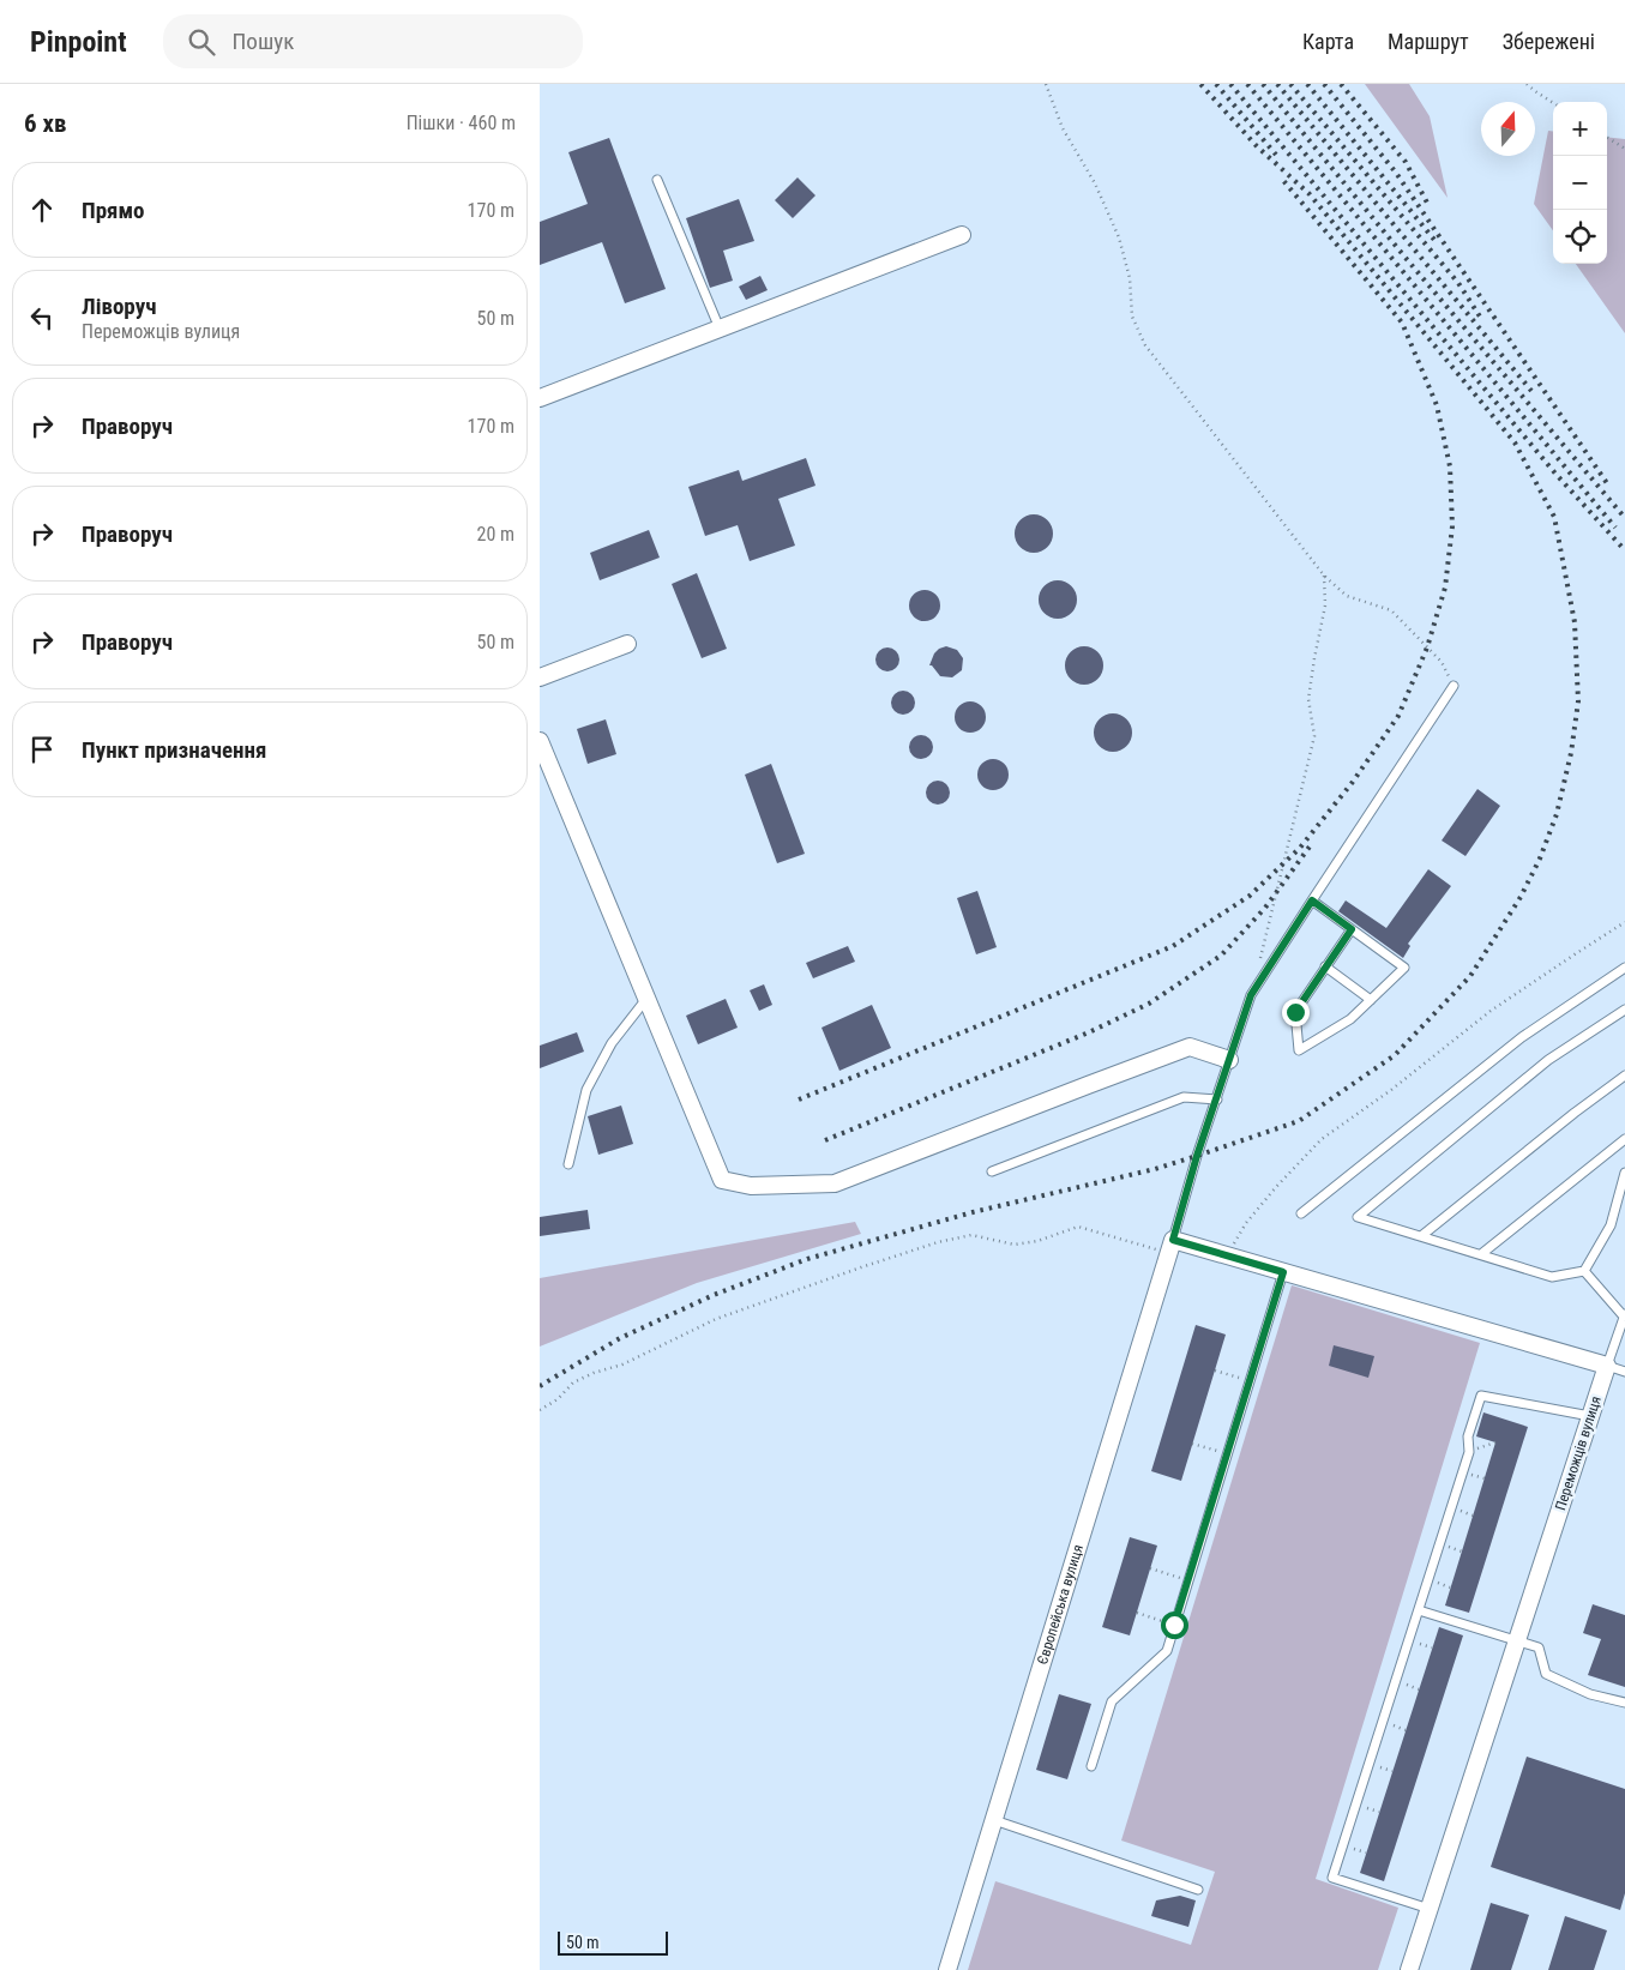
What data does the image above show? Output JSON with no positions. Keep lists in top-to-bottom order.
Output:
{
  "streets": {
    "street": ["Переможців вулиця", "Європейська вулиця"]
  },
  "scale_bar": "50 m",
  "north": "top",
  "page": {
    "header": "Pinpoint",
    "search": "Пошук",
    "nav": ["Карта", "Маршрут", "Збережені"],
    "heading": ["6 хв", "Пішки · 460 m"],
    "map_buttons": ["+", "−"],
    "list": [
      ["Прямо", "170 m"],
      ["Ліворуч", "Переможців вулиця", "50 m"],
      ["Праворуч", "170 m"],
      ["Праворуч", "20 m"],
      ["Праворуч", "50 m"],
      "Пункт призначення"
    ],
    "scale": "50 m"
  }
}
